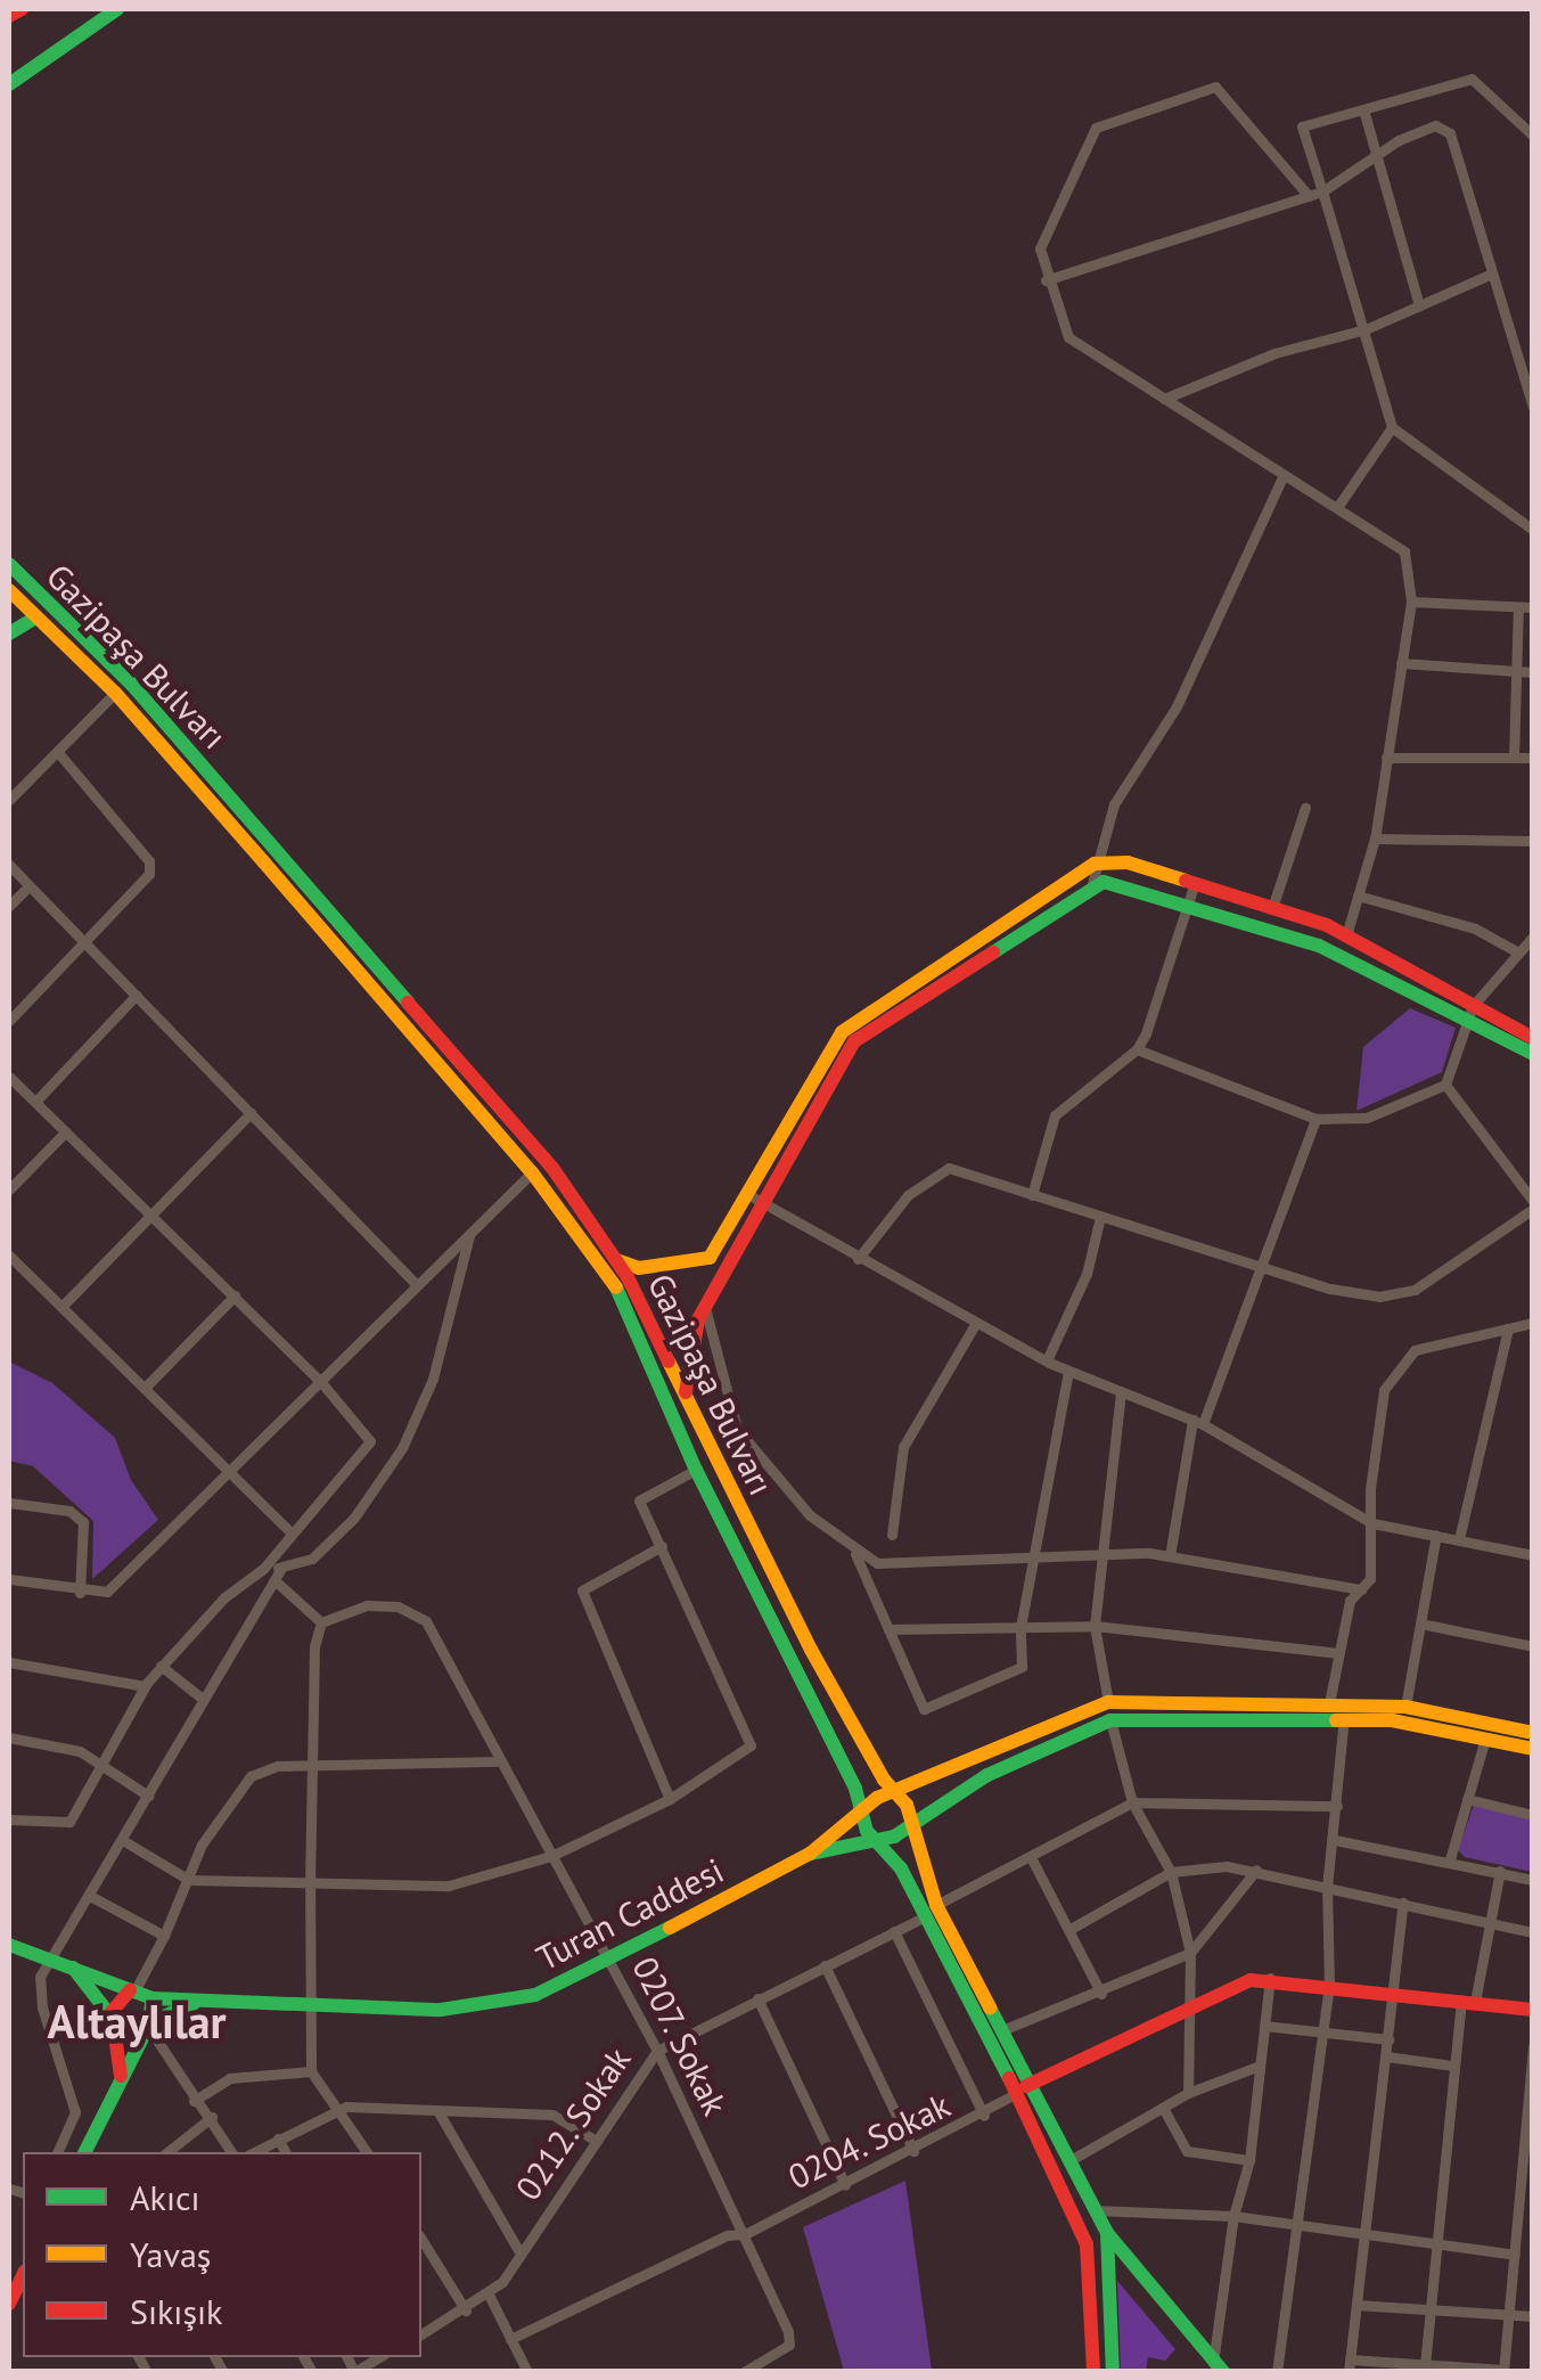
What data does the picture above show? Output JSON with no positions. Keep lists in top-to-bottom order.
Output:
{
  "streets": {
    "main road": ["Gazipaşa Bulvarı", "Turan Caddesi"],
    "street": ["0207. Sokak", "0212. Sokak", "0204. Sokak"]
  },
  "crossings": [
    ["Gazipaşa Bulvarı", "0212. Sokak"],
    ["Gazipaşa Bulvarı", "0204. Sokak"],
    ["Turan Caddesi", "0207. Sokak"],
    ["0207. Sokak", "0212. Sokak"],
    ["0207. Sokak", "0204. Sokak"]
  ],
  "districts": ["Altaylılar"],
  "legend": ["Akıcı", "Yavaş", "Sıkışık"]
}
